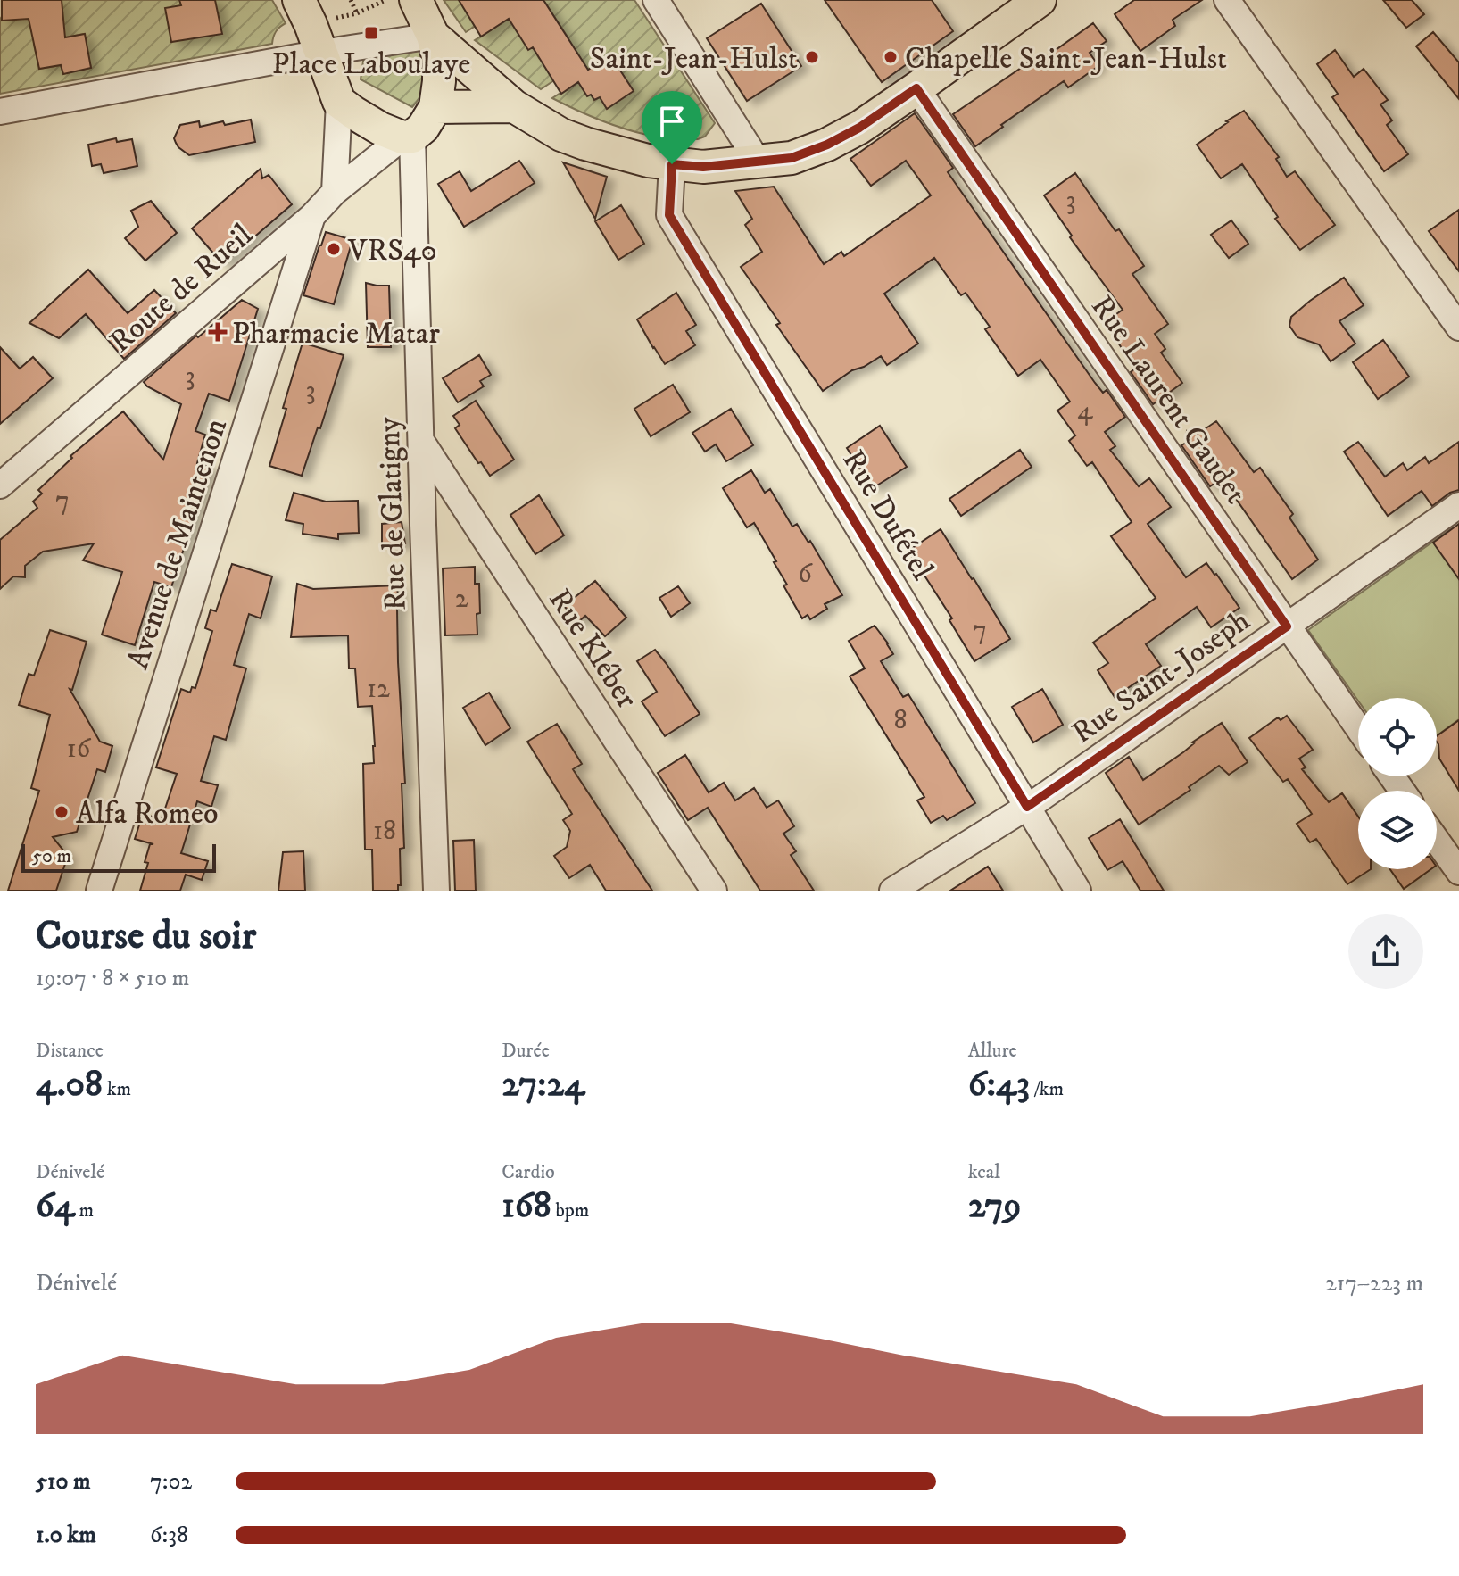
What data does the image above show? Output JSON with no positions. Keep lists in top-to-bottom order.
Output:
{
  "streets": {
    "street": [
      "Route de Rueil",
      "Rue Laurent Gaudet",
      "Rue de Glatigny",
      "Rue Dufétel",
      "Avenue de Maintenon",
      "Rue Kléber",
      "Rue Saint-Joseph"
    ]
  },
  "crossings": [
    ["Route de Rueil", "Rue de Glatigny"],
    ["Route de Rueil", "Avenue de Maintenon"],
    ["Rue Laurent Gaudet", "Rue Saint-Joseph"],
    ["Rue de Glatigny", "Rue Kléber"],
    ["Rue Dufétel", "Rue Saint-Joseph"]
  ],
  "places": {
    "transit": ["Place Laboulaye"],
    "other": [
      "Saint-Jean-Hulst",
      "Chapelle Saint-Jean-Hulst",
      "VRS40",
      "Alfa Romeo"
    ],
    "health": ["Pharmacie Matar"]
  },
  "house_numbers": [
    "3",
    "3",
    "3",
    "4",
    "7",
    "6",
    "2",
    "7",
    "12",
    "8",
    "16",
    "18"
  ],
  "scale_bar": "50 m",
  "page": {
    "scale": "50 m",
    "heading": ["Course du soir", "19:07 · 8 × 510 m"],
    "stats": [
      ["Distance", "4.08 km"],
      ["Durée", "27:24"],
      ["Allure", "6:43 /km"],
      ["Dénivelé", "64 m"],
      ["Cardio", "168 bpm"],
      ["kcal", "279"]
    ],
    "chart": ["Dénivelé", "217–223 m"],
    "list": [
      {
        "name": "510 m",
        "note": "7:02"
      },
      {
        "name": "1.0 km",
        "note": "6:38"
      }
    ]
  }
}
